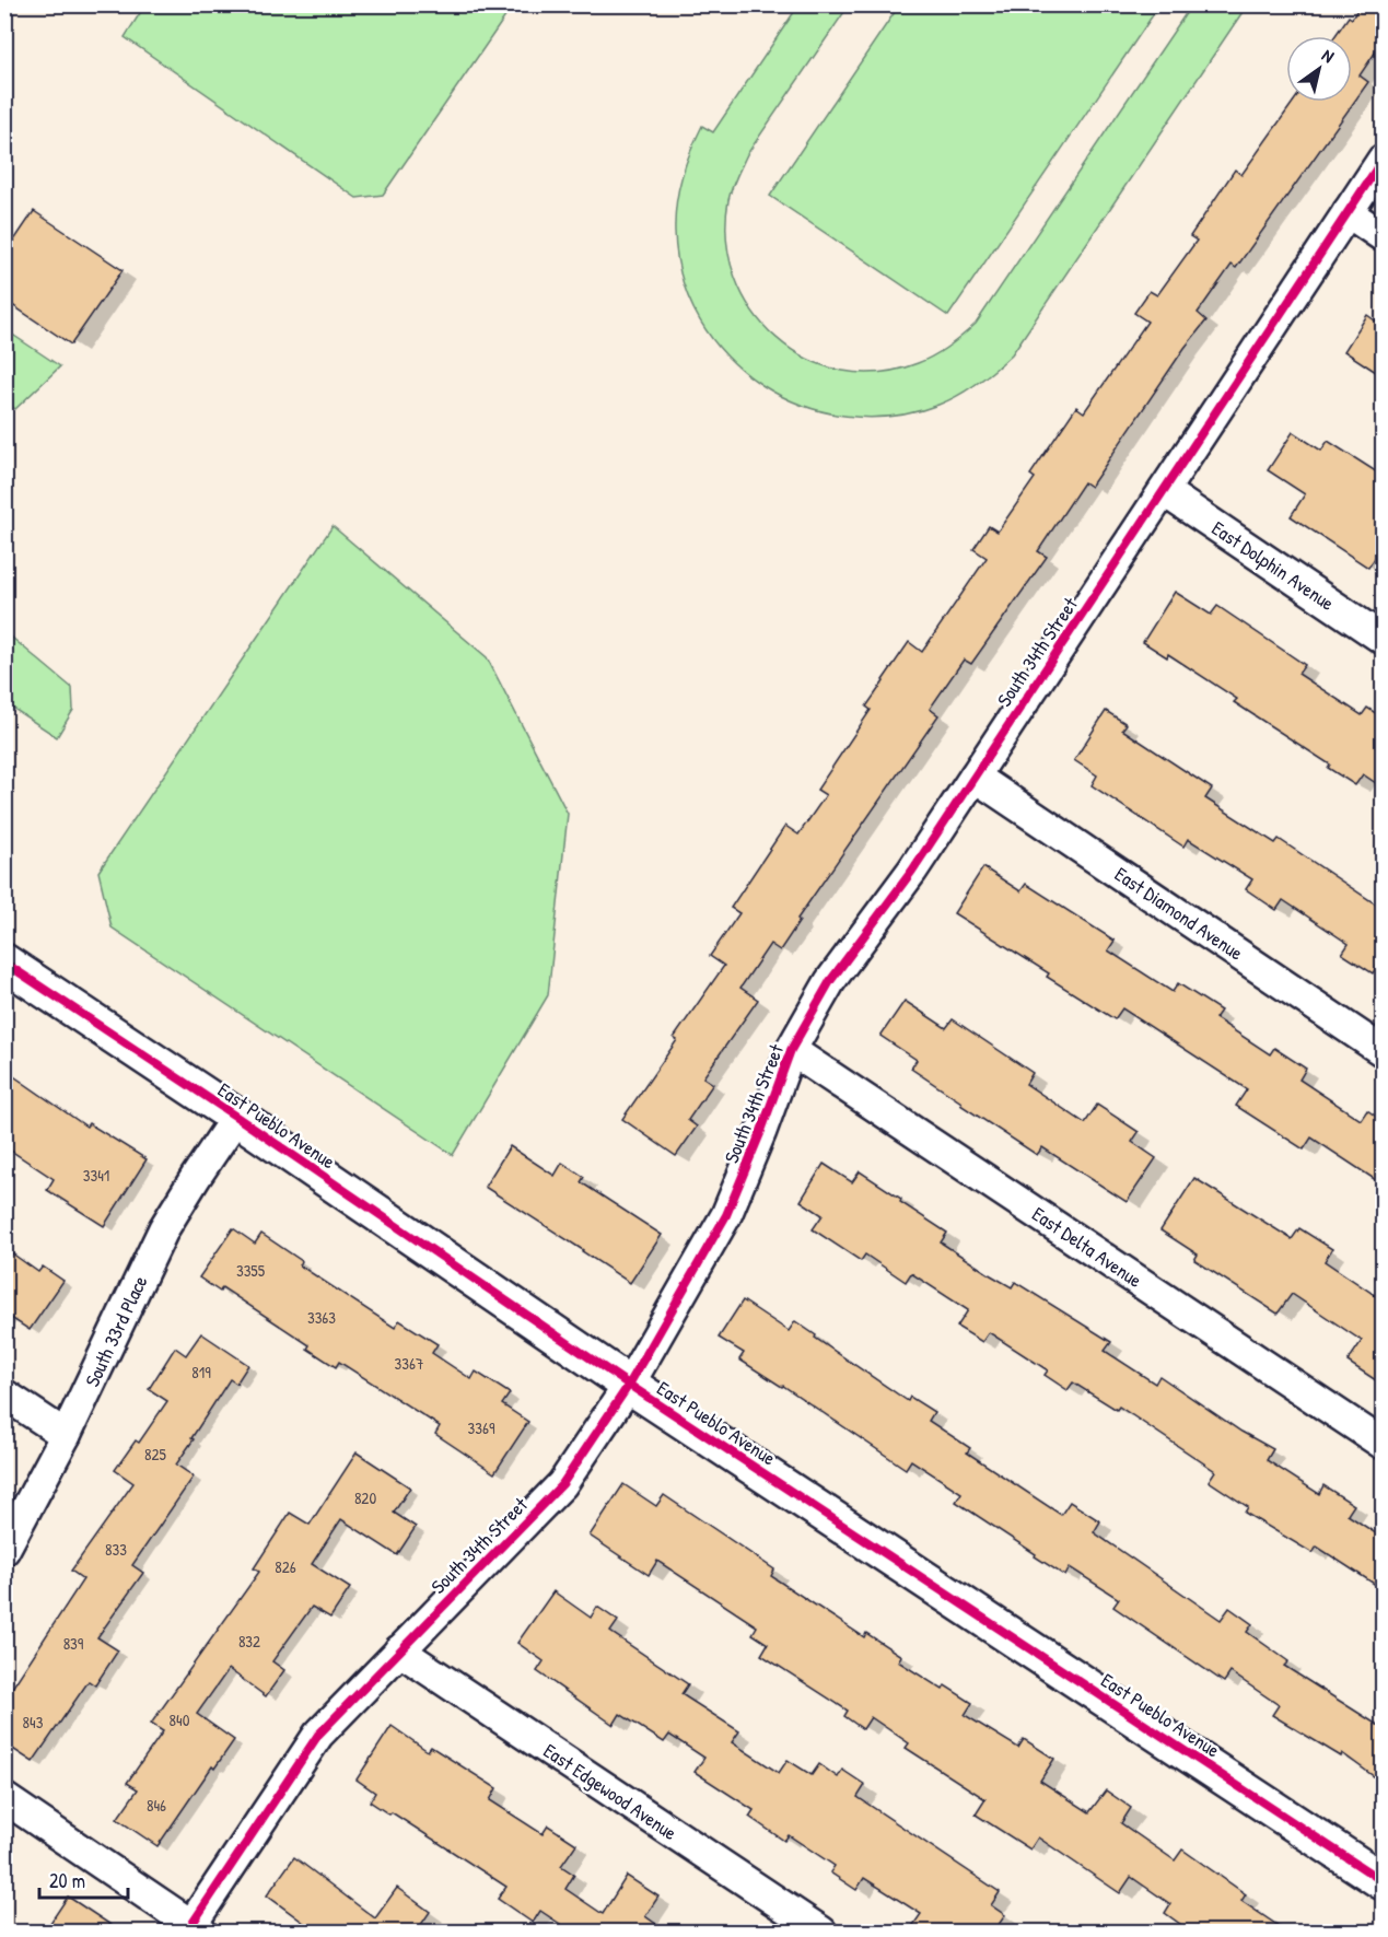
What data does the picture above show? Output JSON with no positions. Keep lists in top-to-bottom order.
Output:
{
  "streets": {
    "street": [
      "East Dolphin Avenue",
      "South 34th Street",
      "East Diamond Avenue",
      "East Pueblo Avenue",
      "East Delta Avenue",
      "South 33rd Place",
      "East Edgewood Avenue"
    ]
  },
  "crossings": [
    ["East Dolphin Avenue", "South 34th Street"],
    ["South 34th Street", "East Diamond Avenue"],
    ["South 34th Street", "East Pueblo Avenue"],
    ["South 34th Street", "East Delta Avenue"],
    ["South 34th Street", "East Edgewood Avenue"],
    ["East Pueblo Avenue", "South 33rd Place"]
  ],
  "house_numbers": [
    "3341",
    "3355",
    "3363",
    "3367",
    "819",
    "3369",
    "825",
    "820",
    "833",
    "826",
    "832",
    "839",
    "840",
    "843",
    "846"
  ],
  "scale_bar": "20 m",
  "north": "top right"
}
